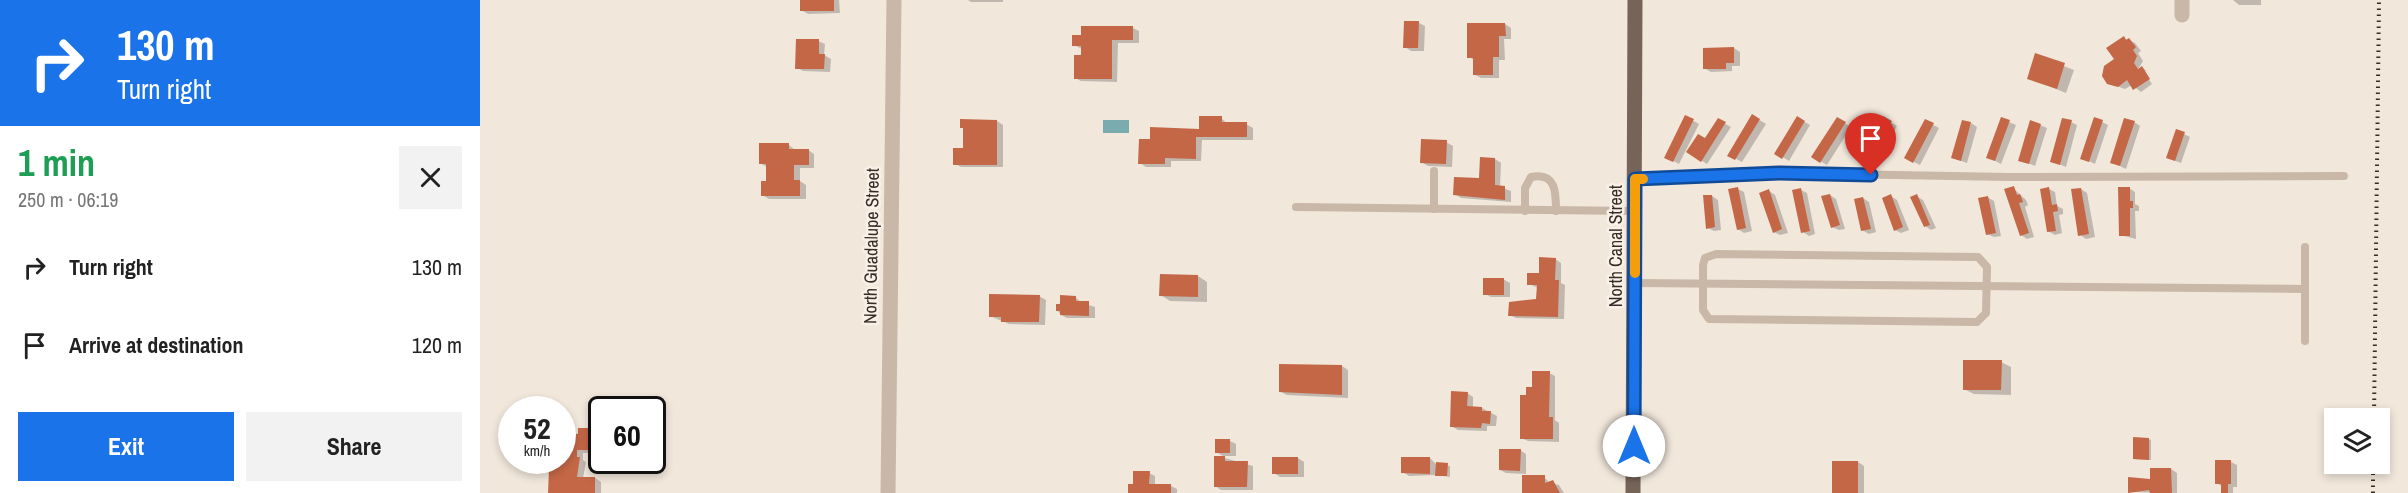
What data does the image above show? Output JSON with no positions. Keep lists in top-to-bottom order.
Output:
{
  "streets": {
    "main road": ["North Canal Street"],
    "street": ["North Guadalupe Street"]
  },
  "page": {
    "turn": ["130 m", "Turn right"],
    "heading": ["1 min", "250 m · 06:19"],
    "list": [
      {
        "name": "Turn right",
        "value": "130 m"
      },
      {
        "name": "Arrive at destination",
        "value": "120 m"
      }
    ],
    "speed": "52 km/h",
    "limit": "60",
    "buttons": ["Exit", "Share"]
  }
}
